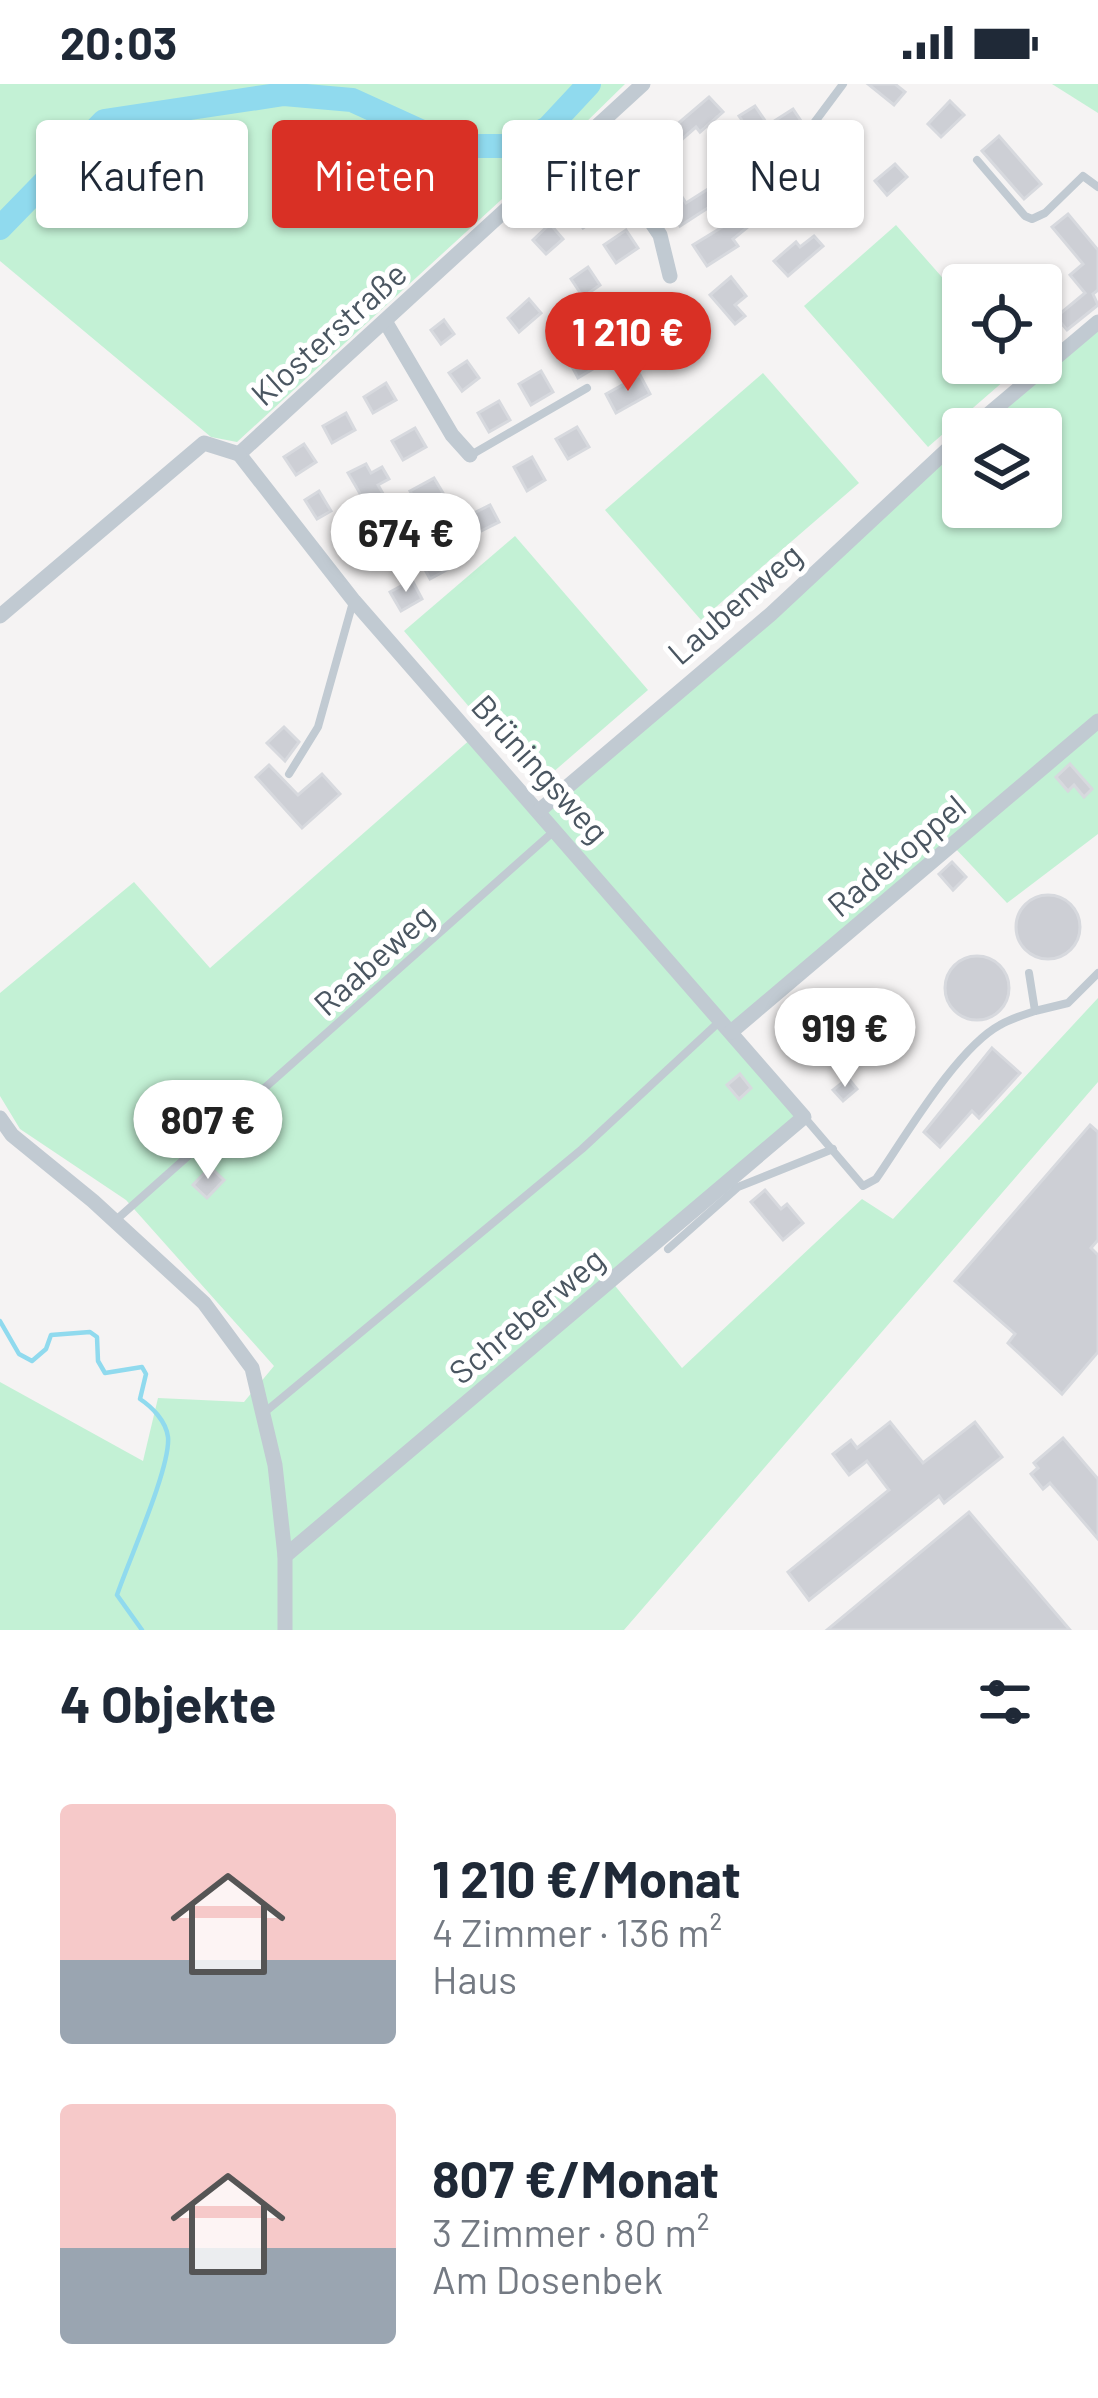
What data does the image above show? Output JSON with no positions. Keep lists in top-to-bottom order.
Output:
{
  "streets": {
    "street": [
      "Klosterstraße",
      "Laubenweg",
      "Brüningsweg",
      "Radekoppel",
      "Schreberweg"
    ],
    "lane": ["Raabeweg"]
  },
  "crossings": [
    ["Klosterstraße", "Brüningsweg"],
    ["Laubenweg", "Brüningsweg"],
    ["Brüningsweg", "Radekoppel"],
    ["Brüningsweg", "Raabeweg"],
    ["Brüningsweg", "Schreberweg"]
  ],
  "page": {
    "status": "20:03",
    "chip": [
      "Kaufen",
      "Mieten",
      "Filter",
      "Neu"
    ],
    "price": [
      "1 210 €",
      "674 €",
      "919 €",
      "807 €"
    ],
    "heading": "4 Objekte",
    "list": [
      {
        "name": "1 210 €/Monat",
        "note": "4 Zimmer · 136 m² · Haus"
      },
      {
        "name": "807 €/Monat",
        "note": "3 Zimmer · 80 m² · Am Dosenbek"
      }
    ]
  }
}
